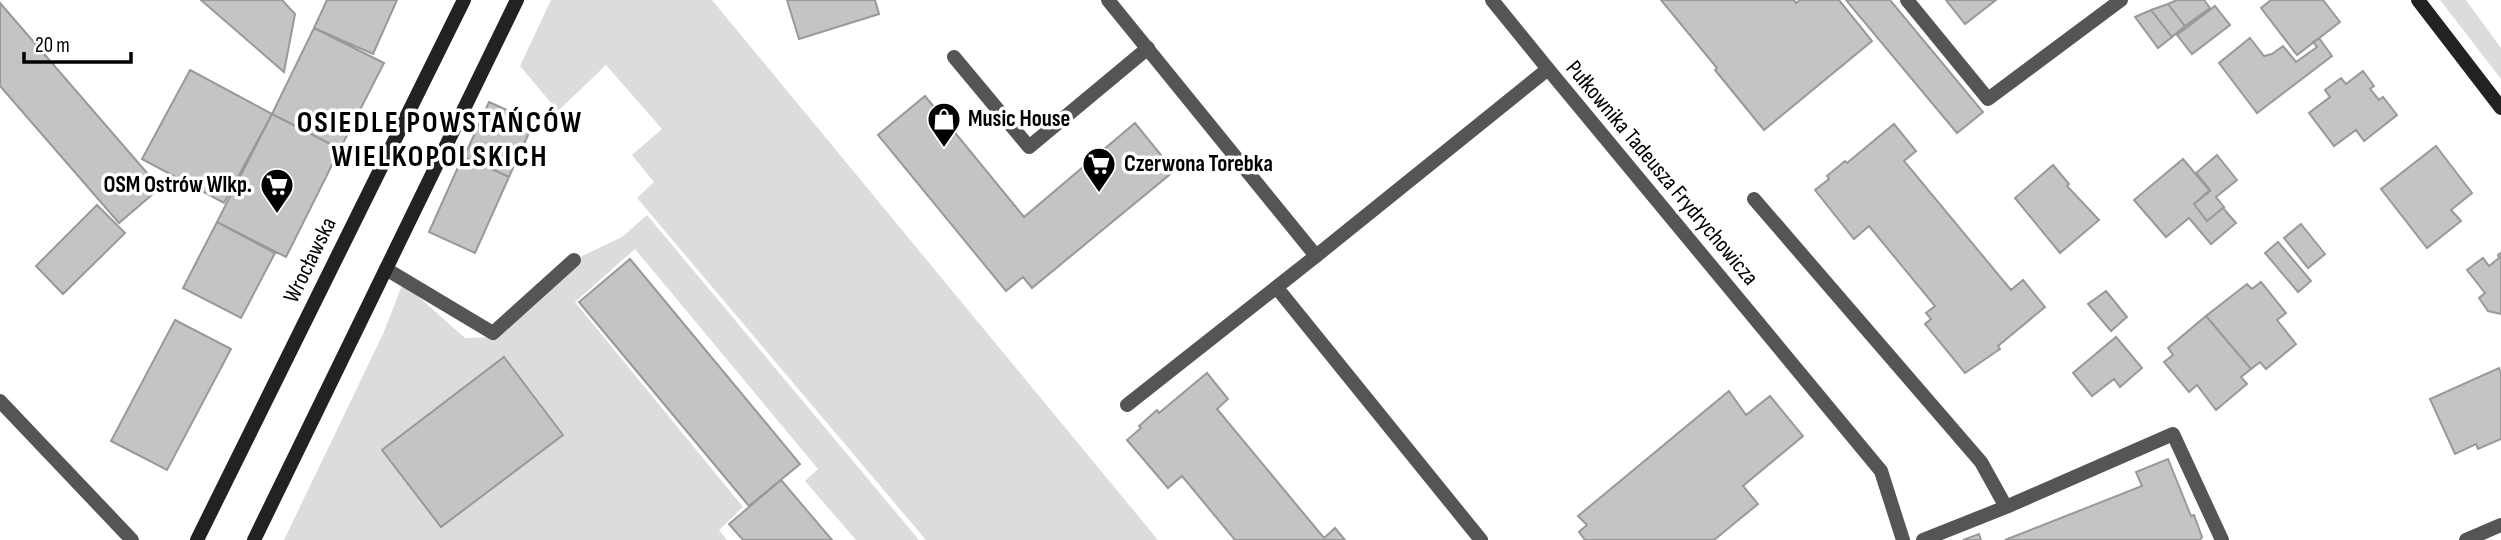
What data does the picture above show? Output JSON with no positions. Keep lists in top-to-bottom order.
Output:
{
  "streets": {
    "main road": ["Wrocławska"],
    "street": ["Pułkownika Tadeusza Frydrychowicza"]
  },
  "districts": ["OSIEDLE POWSTAŃCÓW WIELKOPOLSKICH"],
  "places": {
    "shop": ["Music House"],
    "supermarket": ["Czerwona Torebka", "OSM Ostrów Wlkp."]
  },
  "scale_bar": "20 m"
}
